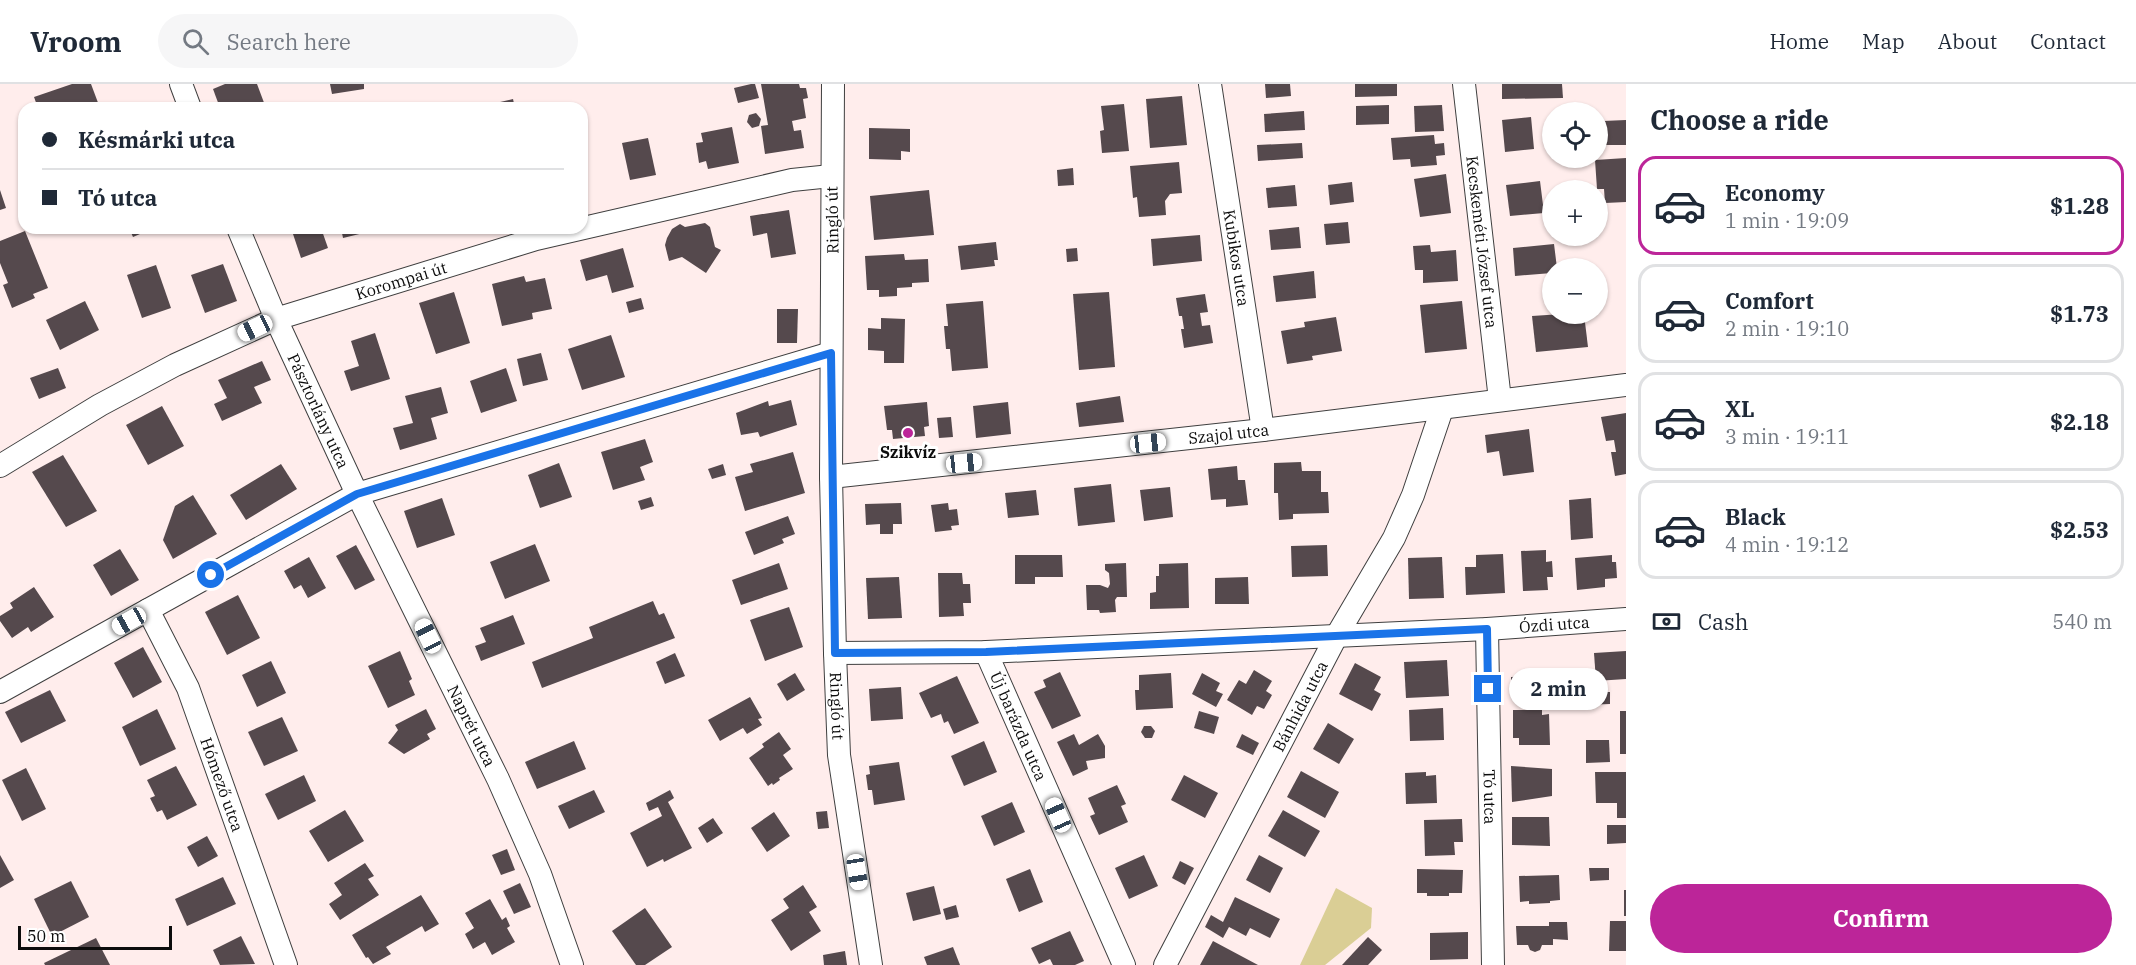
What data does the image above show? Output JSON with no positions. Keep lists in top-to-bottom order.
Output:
{
  "streets": {
    "street": [
      "Ringló út",
      "Kecskeméti József utca",
      "Kubikos utca",
      "Korompai út",
      "Pásztorlány utca",
      "Szajol utca",
      "Ózdi utca",
      "Bánhida utca",
      "Naprét utca",
      "Új barázda utca",
      "Hómező utca",
      "Tó utca"
    ]
  },
  "crossings": [
    ["Ringló út", "Korompai út"],
    ["Ringló út", "Szajol utca"],
    ["Ringló út", "Ózdi utca"],
    ["Kecskeméti József utca", "Szajol utca"],
    ["Kubikos utca", "Szajol utca"],
    ["Korompai út", "Pásztorlány utca"],
    ["Pásztorlány utca", "Naprét utca"],
    ["Szajol utca", "Bánhida utca"],
    ["Ózdi utca", "Bánhida utca"],
    ["Ózdi utca", "Új barázda utca"],
    ["Ózdi utca", "Tó utca"]
  ],
  "places": ["Szikvíz"],
  "scale_bar": "50 m",
  "page": {
    "header": "Vroom",
    "search": "Search here",
    "nav": [
      "Home",
      "Map",
      "About",
      "Contact"
    ],
    "heading": "Choose a ride",
    "map_buttons": ["+", "−"],
    "banner": ["Késmárki utca", "Tó utca"],
    "list": [
      {
        "name": "Economy",
        "note": "1 min · 19:09",
        "value": "$1.28"
      },
      {
        "name": "Comfort",
        "note": "2 min · 19:10",
        "value": "$1.73"
      },
      {
        "name": "XL",
        "note": "3 min · 19:11",
        "value": "$2.18"
      },
      {
        "name": "Black",
        "note": "4 min · 19:12",
        "value": "$2.53"
      }
    ],
    "pay": ["Cash", "540 m"],
    "bubble": "2 min",
    "buttons": "Confirm",
    "scale": "50 m"
  }
}
